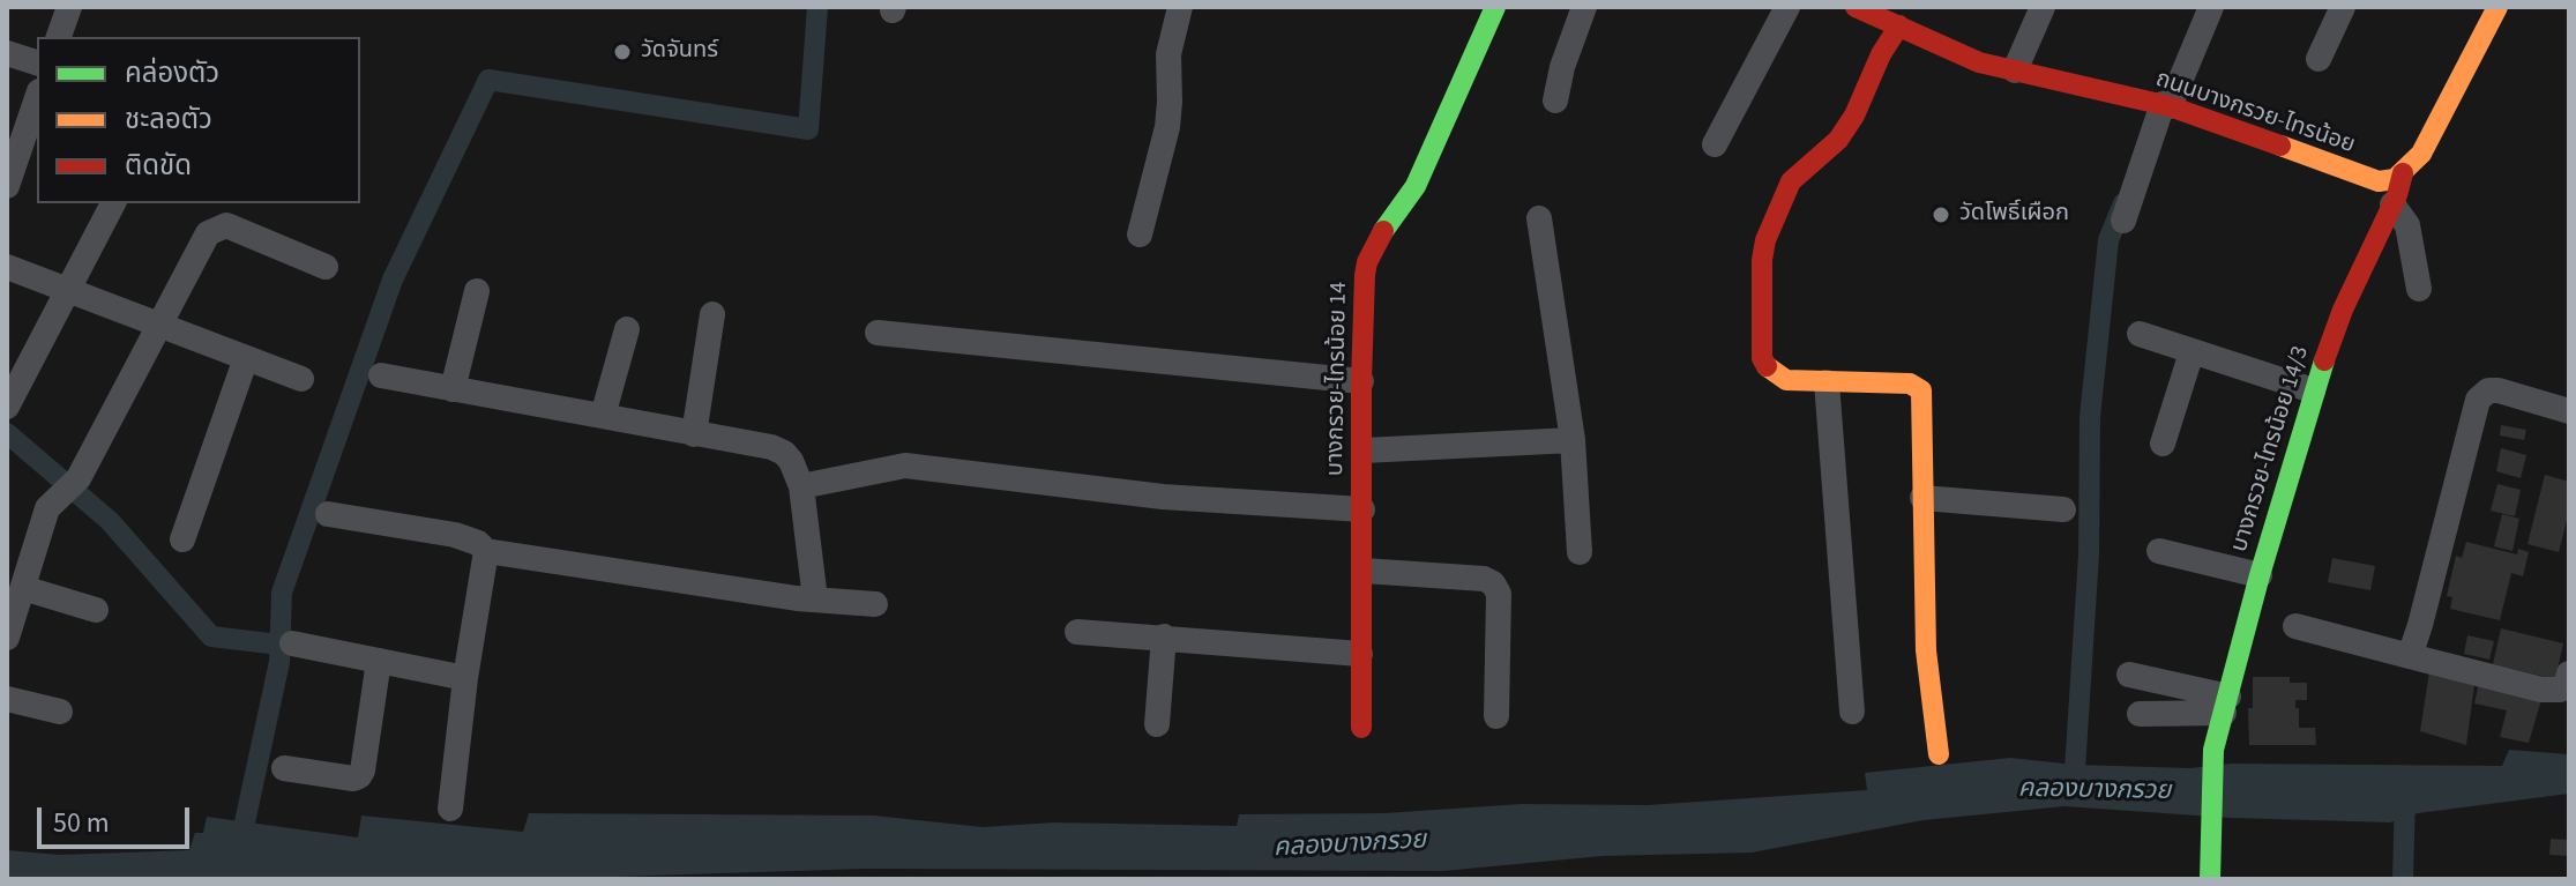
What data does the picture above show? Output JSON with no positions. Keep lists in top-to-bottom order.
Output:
{
  "streets": {
    "street": ["ถนนบางกรวย-ไทรน้อย", "บางกรวย-ไทรน้อย 14", "บางกรวย-ไทรน้อย 14/3"]
  },
  "crossings": [
    ["ถนนบางกรวย-ไทรน้อย", "บางกรวย-ไทรน้อย 14/3"]
  ],
  "water": ["คลองบางกรวย"],
  "places": ["วัดจันทร์", "วัดโพธิ์เผือก"],
  "legend": ["คล่องตัว", "ชะลอตัว", "ติดขัด"],
  "scale_bar": "50 m"
}
